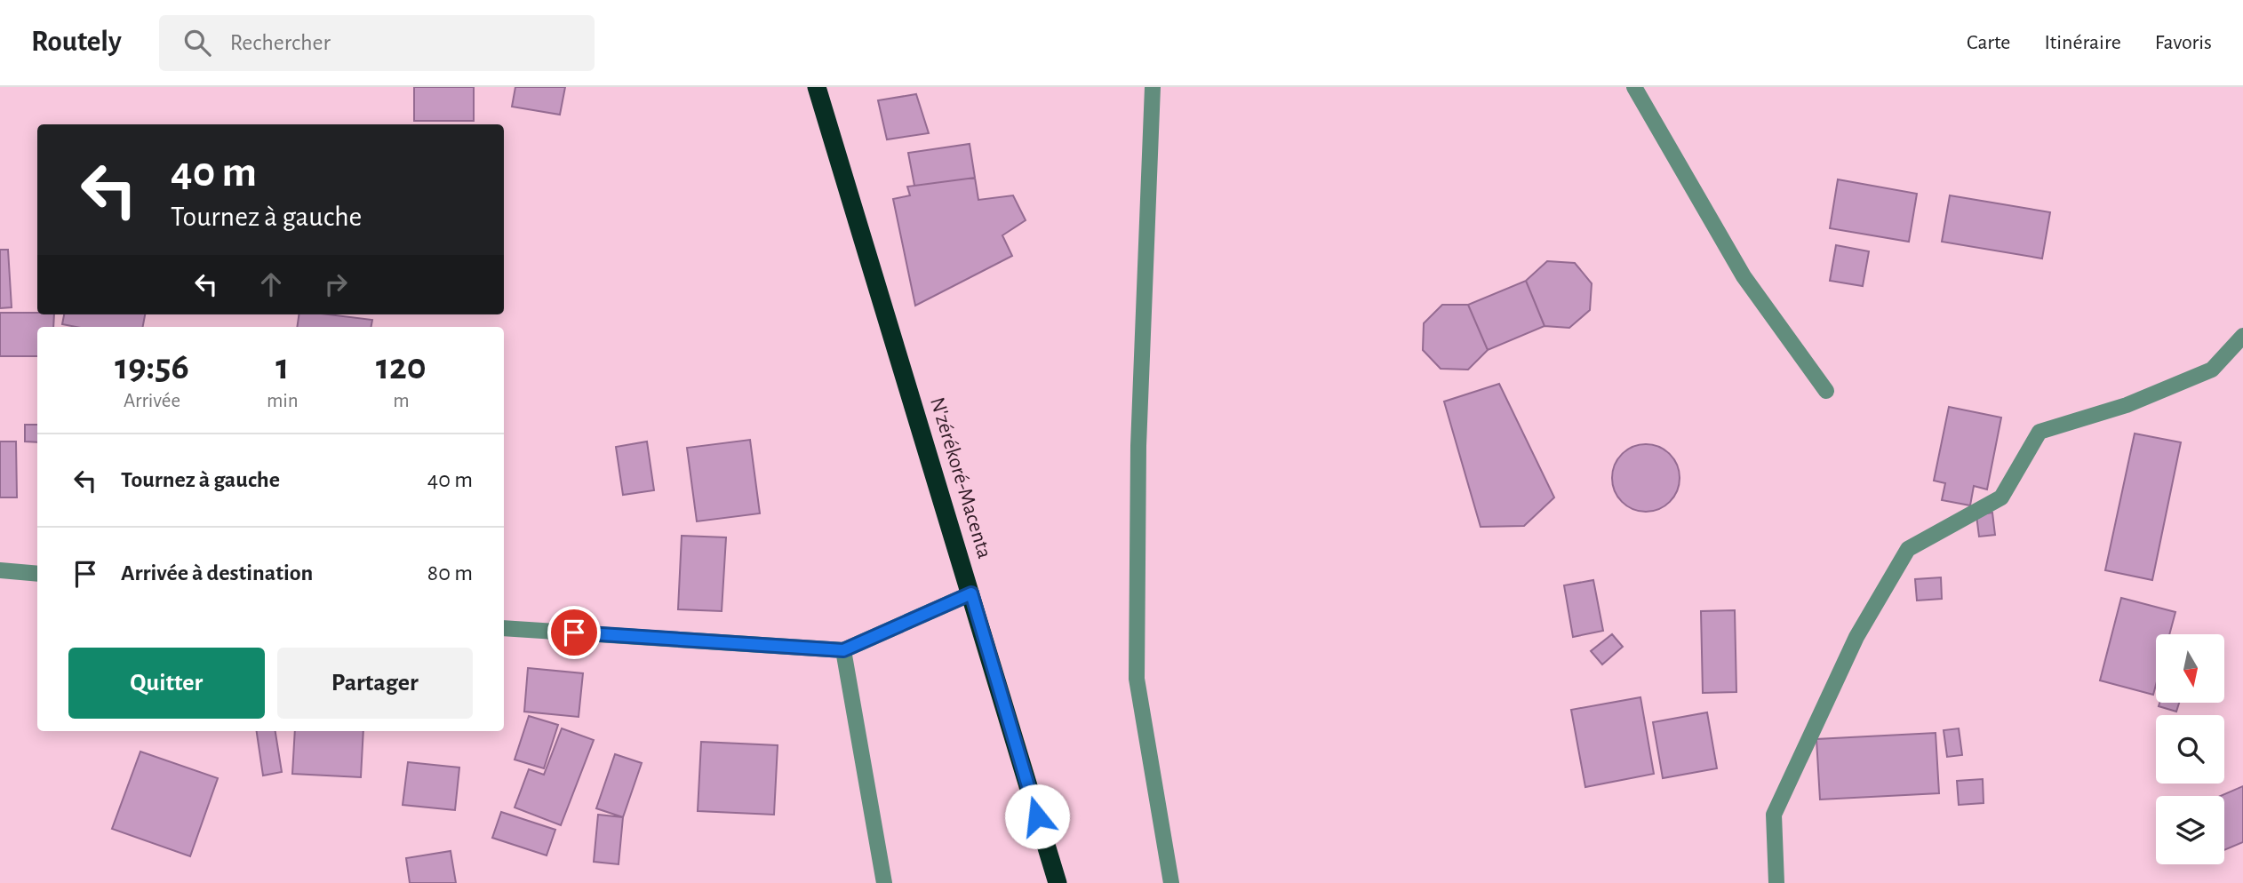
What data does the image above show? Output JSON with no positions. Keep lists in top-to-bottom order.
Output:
{
  "streets": {
    "highway": ["N'zérékoré-Macenta"]
  },
  "north": "bottom",
  "page": {
    "header": "Routely",
    "search": "Rechercher",
    "nav": ["Carte", "Itinéraire", "Favoris"],
    "turn": ["40 m", "Tournez à gauche"],
    "eta": [
      "19:56",
      "Arrivée",
      "1",
      "min",
      "120",
      "m"
    ],
    "list": [
      {
        "name": "Tournez à gauche",
        "value": "40 m"
      },
      {
        "name": "Arrivée à destination",
        "value": "80 m"
      }
    ],
    "buttons": ["Quitter", "Partager"]
  }
}
